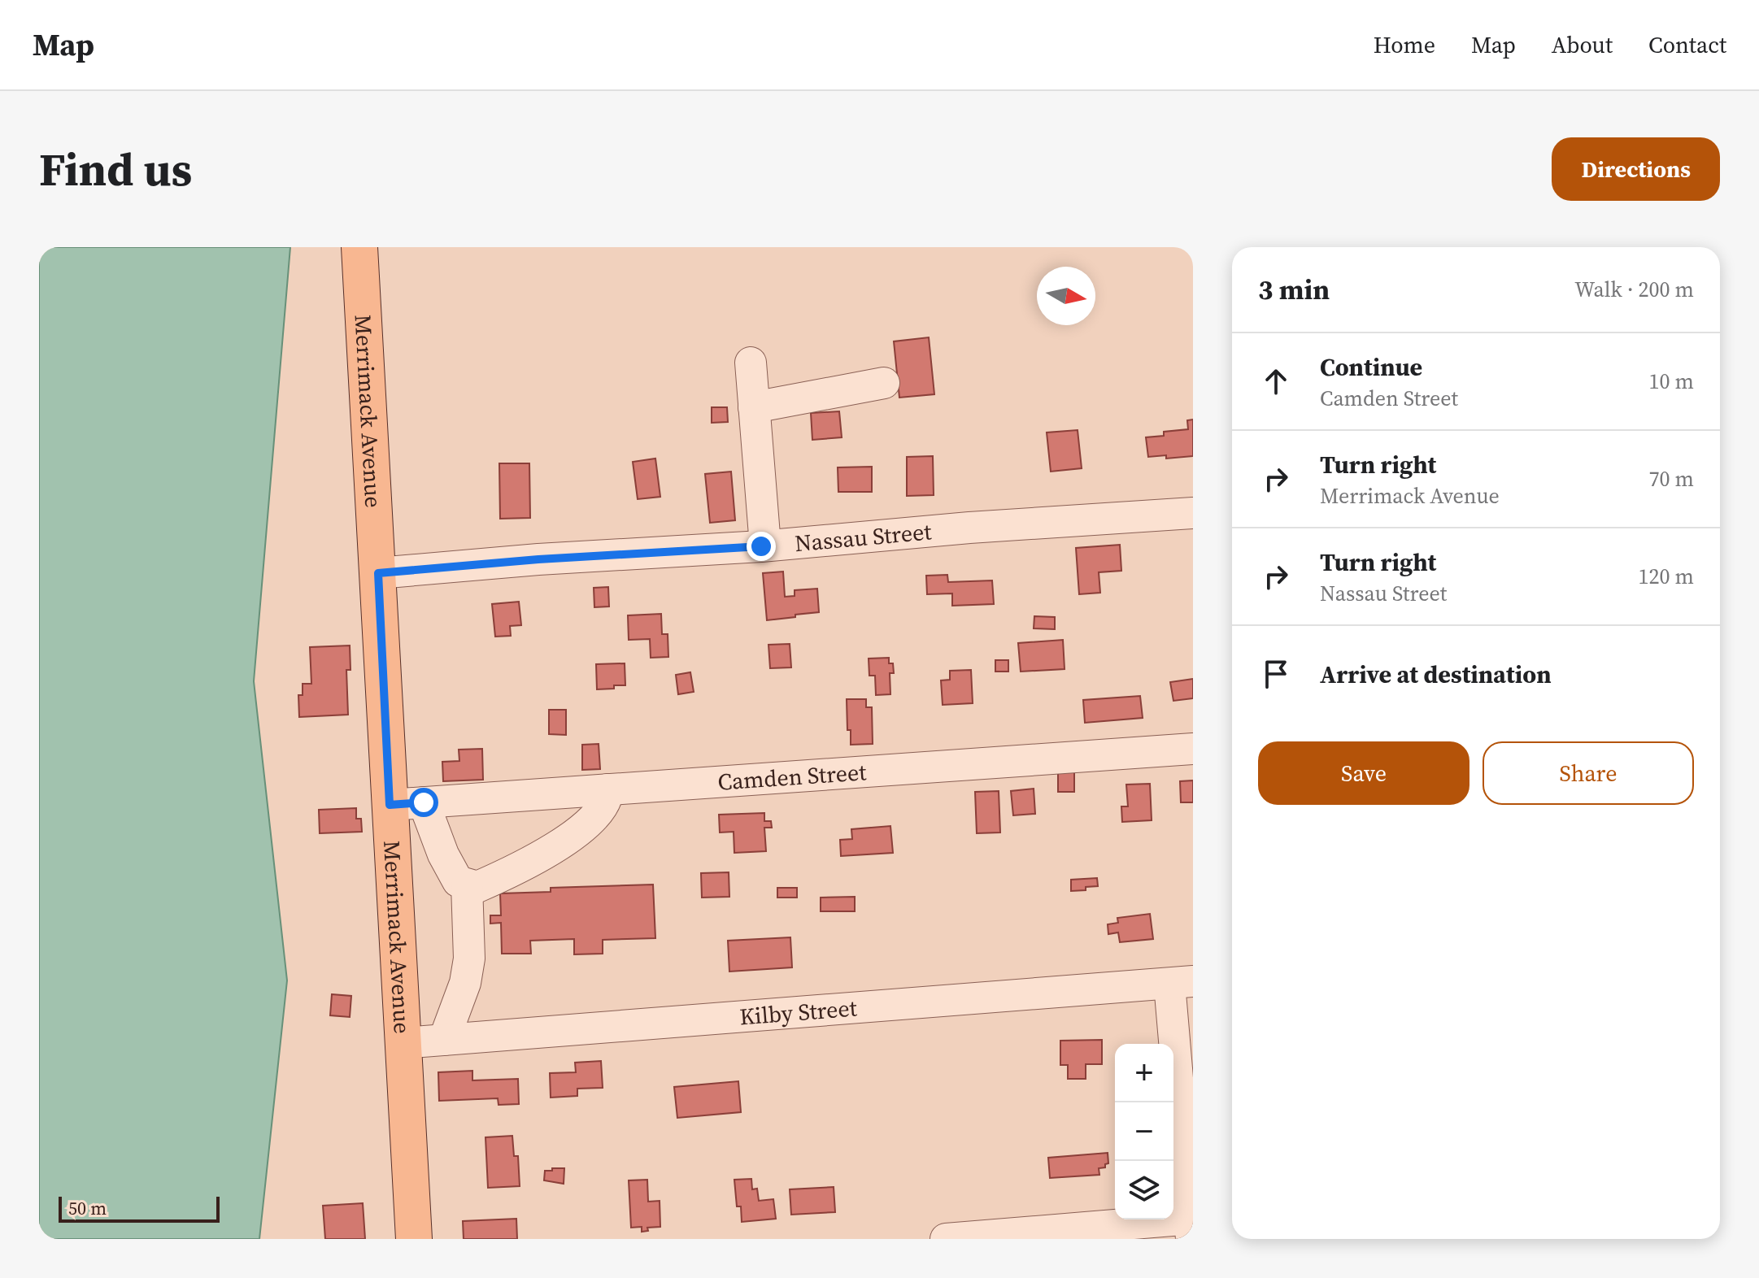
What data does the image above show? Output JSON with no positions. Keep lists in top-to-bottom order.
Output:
{
  "streets": {
    "main road": ["Merrimack Avenue"],
    "street": ["Nassau Street", "Camden Street", "Kilby Street"]
  },
  "crossings": [
    ["Merrimack Avenue", "Nassau Street"],
    ["Merrimack Avenue", "Camden Street"],
    ["Merrimack Avenue", "Kilby Street"]
  ],
  "scale_bar": "50 m",
  "north": "right",
  "page": {
    "header": "Map",
    "nav": [
      "Home",
      "Map",
      "About",
      "Contact"
    ],
    "buttons": [
      "Directions",
      ["Save", "Share"]
    ],
    "title": "Find us",
    "heading": ["3 min", "Walk · 200 m"],
    "list": [
      ["Continue", "Camden Street", "10 m"],
      ["Turn right", "Merrimack Avenue", "70 m"],
      ["Turn right", "Nassau Street", "120 m"],
      "Arrive at destination"
    ],
    "map_buttons": ["+", "−"],
    "scale": "50 m"
  }
}
